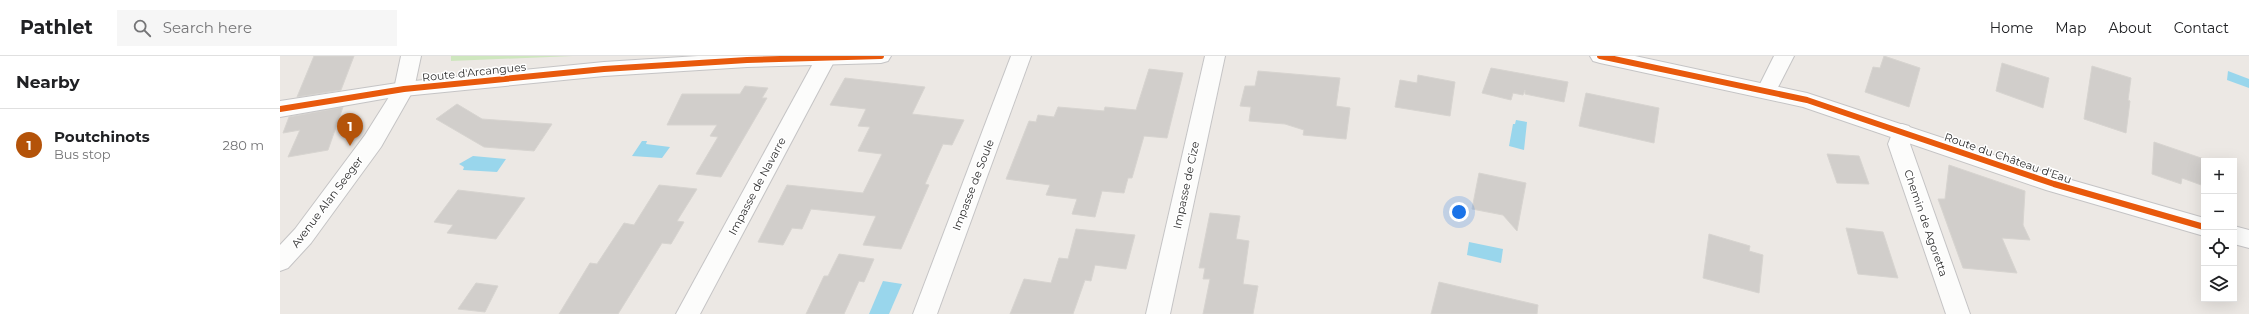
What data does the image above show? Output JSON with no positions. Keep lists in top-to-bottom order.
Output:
{
  "streets": {
    "street": [
      "Route d'Arcangues",
      "Route du Château d'Eau",
      "Impasse de Soule",
      "Impasse de Cize",
      "Impasse de Navarre",
      "Avenue Alan Seeger",
      "Chemin de Agoretta"
    ]
  },
  "crossings": [
    ["Route d'Arcangues", "Impasse de Navarre"],
    ["Route d'Arcangues", "Avenue Alan Seeger"],
    ["Route du Château d'Eau", "Chemin de Agoretta"]
  ],
  "page": {
    "header": "Pathlet",
    "search": "Search here",
    "nav": [
      "Home",
      "Map",
      "About",
      "Contact"
    ],
    "heading": "Nearby",
    "list": [
      {
        "mark": "1",
        "name": "Poutchinots",
        "note": "Bus stop",
        "value": "280 m"
      }
    ],
    "pins": "1",
    "map_buttons": ["+", "−"]
  }
}
